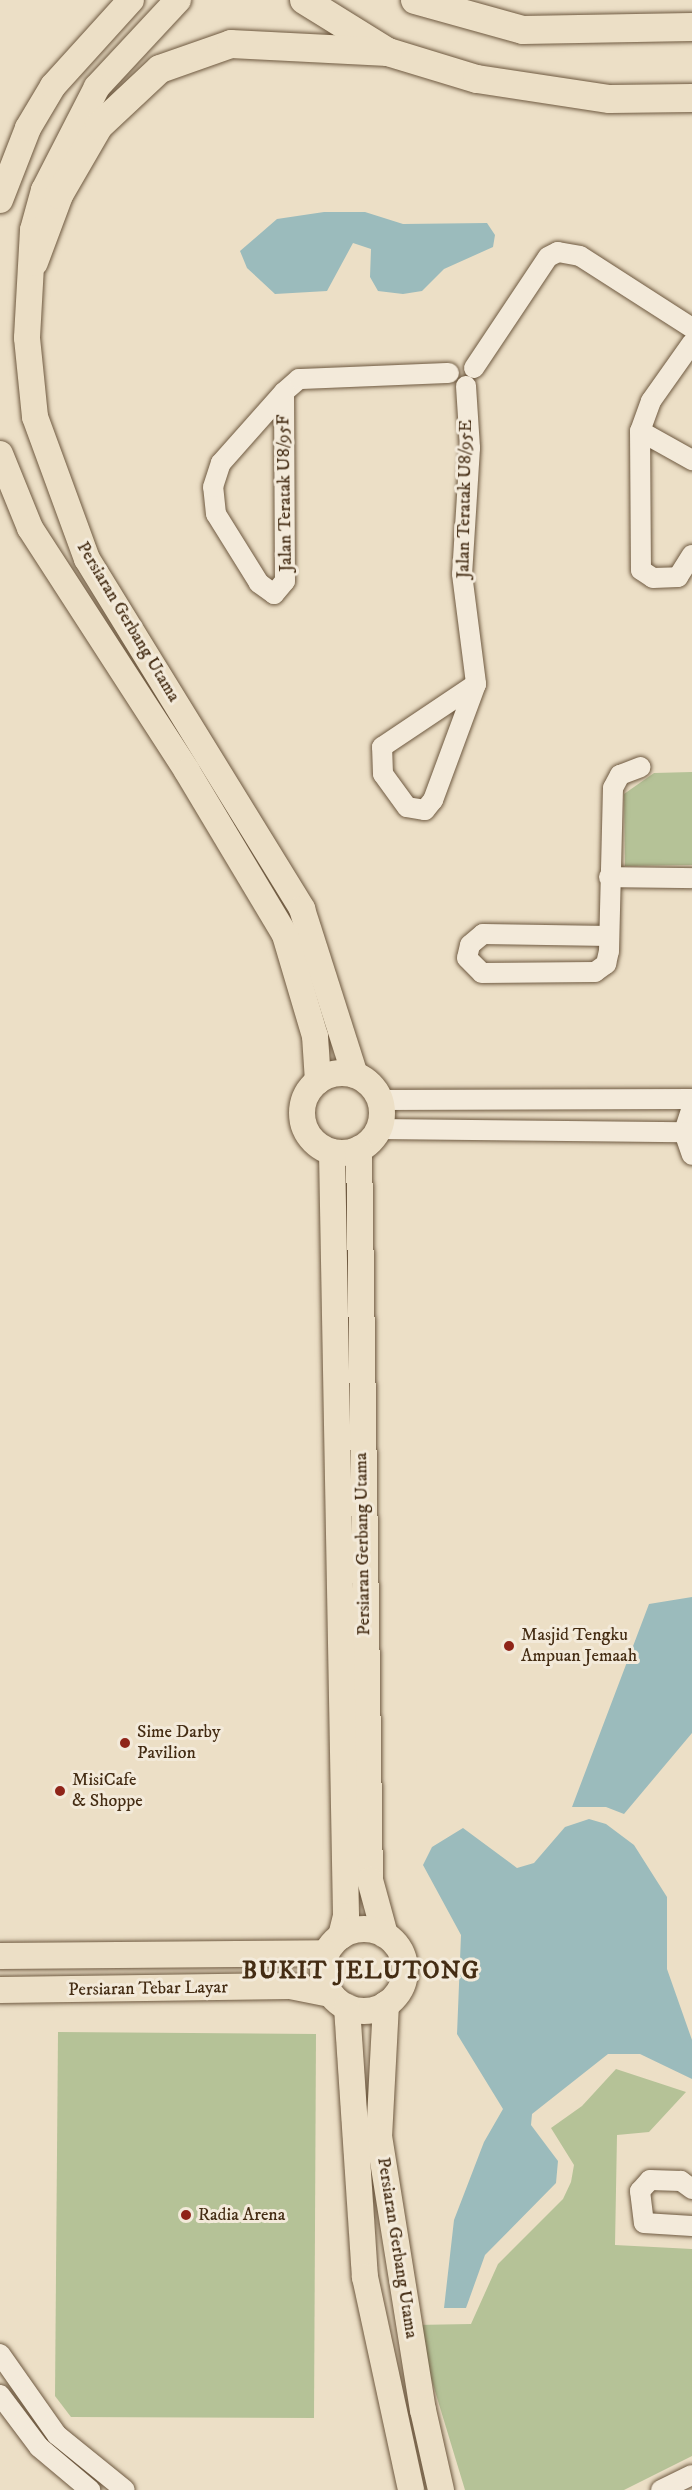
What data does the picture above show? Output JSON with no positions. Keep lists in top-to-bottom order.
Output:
{
  "streets": {
    "main road": ["Persiaran Gerbang Utama", "Persiaran Tebar Layar"],
    "street": ["Jalan Teratak U8/95F", "Jalan Teratak U8/95E"]
  },
  "crossings": [
    ["Jalan Teratak U8/95F", "Jalan Teratak U8/95E"],
    ["Persiaran Gerbang Utama", "Persiaran Tebar Layar"]
  ],
  "districts": ["BUKIT JELUTONG"],
  "places": [
    "Masjid Tengku Ampuan Jemaah",
    "Sime Darby Pavilion",
    "MisiCafe & Shoppe",
    "Radia Arena"
  ]
}
